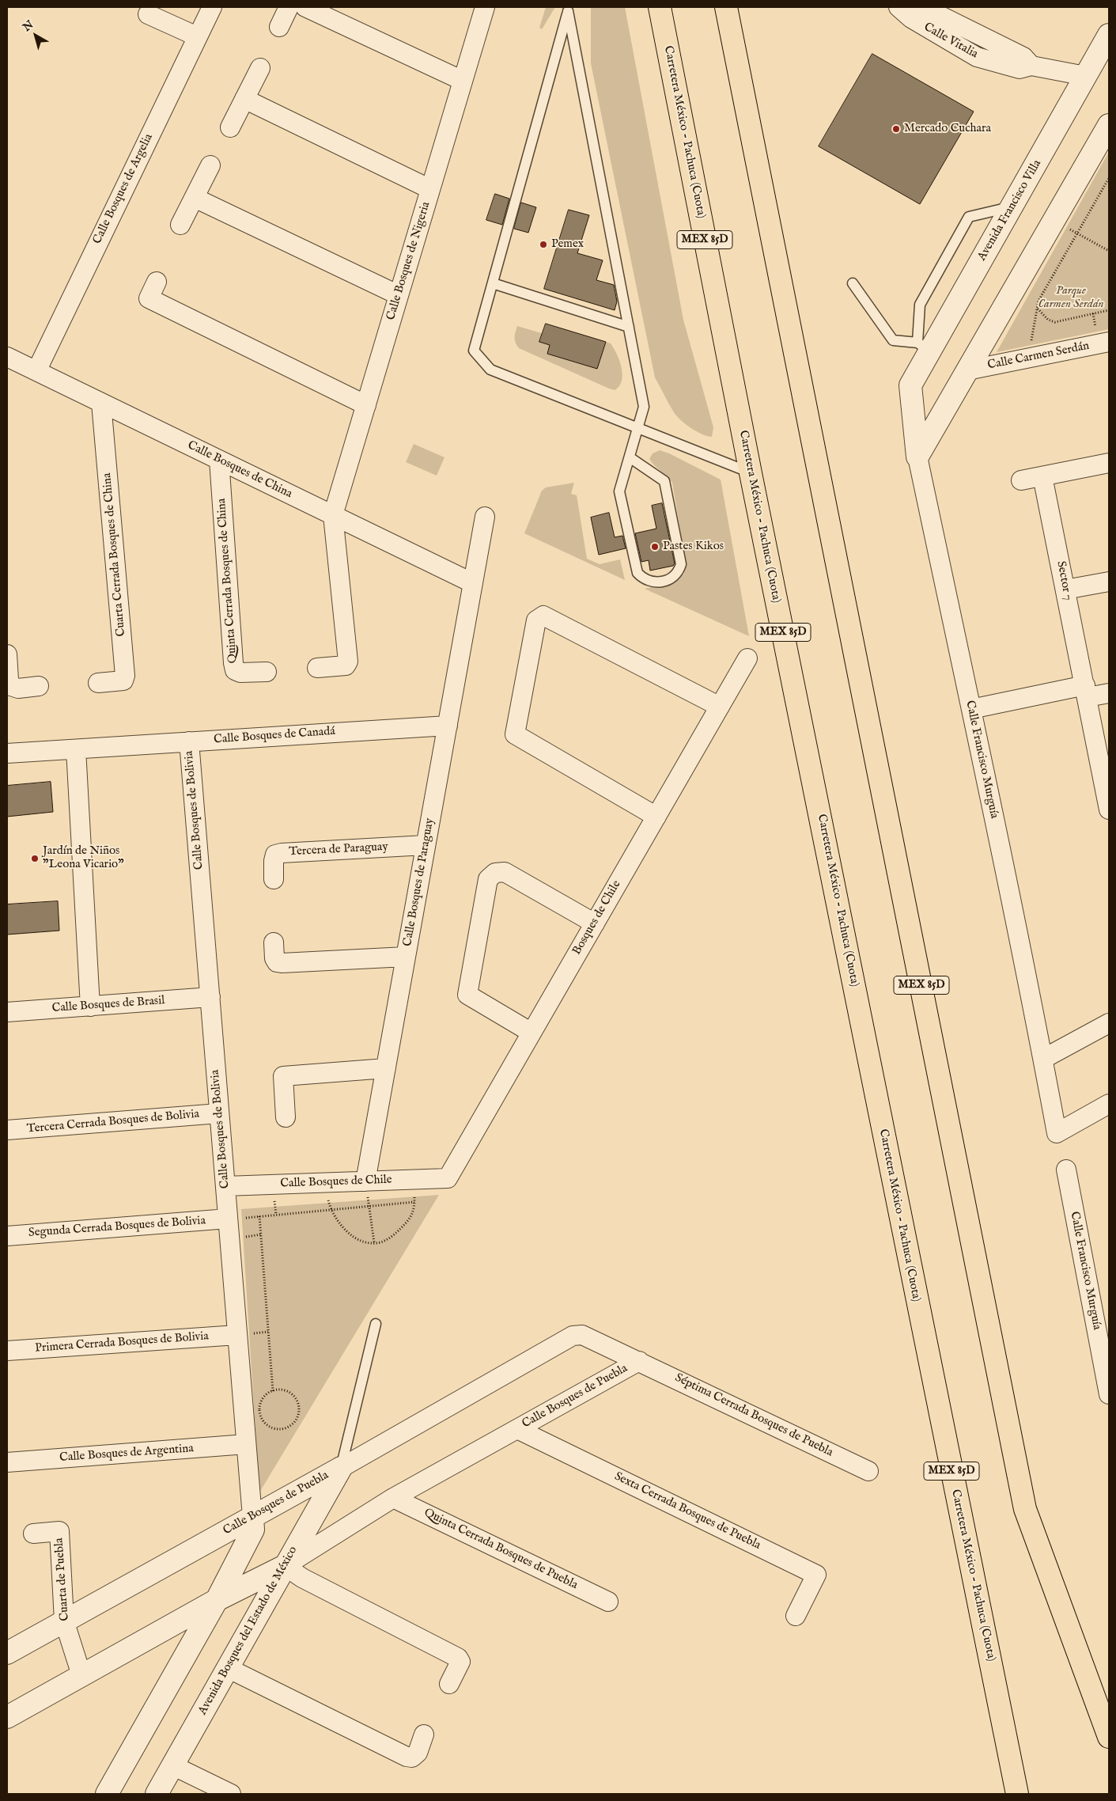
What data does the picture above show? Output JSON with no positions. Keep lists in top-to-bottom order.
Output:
{
  "streets": {
    "highway": ["Carretera México - Pachuca (Cuota)", "MEX 85D"],
    "street": [
      "Calle Vitalia",
      "Calle Bosques de Argelia",
      "Avenida Francisco Villa",
      "Calle Bosques de Nigeria",
      "Calle Carmen Serdán",
      "Calle Bosques de China",
      "Cuarta Cerrada Bosques de China",
      "Quinta Cerrada Bosques de China",
      "Sector 7",
      "Calle Bosques de Canadá",
      "Calle Francisco Murguía",
      "Calle Bosques de Bolivia",
      "Tercera de Paraguay",
      "Calle Bosques de Paraguay",
      "Bosques de Chile",
      "Calle Bosques de Brasil",
      "Tercera Cerrada Bosques de Bolivia",
      "Calle Bosques de Chile",
      "Segunda Cerrada Bosques de Bolivia",
      "Primera Cerrada Bosques de Bolivia",
      "Calle Bosques de Puebla",
      "Séptima Cerrada Bosques de Puebla",
      "Calle Bosques de Argentina",
      "Sexta Cerrada Bosques de Puebla",
      "Quinta Cerrada Bosques de Puebla",
      "Cuarta de Puebla",
      "Avenida Bosques del Estado de México"
    ]
  },
  "crossings": [
    ["Calle Vitalia", "Avenida Francisco Villa"],
    ["Calle Bosques de Argelia", "Calle Bosques de China"],
    ["Avenida Francisco Villa", "Calle Francisco Murguía"],
    ["Calle Bosques de Nigeria", "Calle Bosques de China"],
    ["Calle Bosques de China", "Cuarta Cerrada Bosques de China"],
    ["Calle Bosques de China", "Quinta Cerrada Bosques de China"],
    ["Calle Bosques de China", "Calle Bosques de Paraguay"],
    ["Calle Bosques de Canadá", "Calle Bosques de Bolivia"],
    ["Calle Bosques de Canadá", "Calle Bosques de Paraguay"],
    ["Calle Bosques de Bolivia", "Calle Bosques de Brasil"],
    ["Calle Bosques de Bolivia", "Tercera Cerrada Bosques de Bolivia"],
    ["Calle Bosques de Bolivia", "Calle Bosques de Chile"],
    ["Calle Bosques de Bolivia", "Segunda Cerrada Bosques de Bolivia"],
    ["Calle Bosques de Bolivia", "Primera Cerrada Bosques de Bolivia"],
    ["Calle Bosques de Bolivia", "Calle Bosques de Puebla"],
    ["Calle Bosques de Bolivia", "Calle Bosques de Argentina"],
    ["Tercera de Paraguay", "Calle Bosques de Paraguay"],
    ["Calle Bosques de Paraguay", "Calle Bosques de Chile"],
    ["Bosques de Chile", "Calle Bosques de Chile"],
    ["Calle Bosques de Puebla", "Séptima Cerrada Bosques de Puebla"],
    ["Calle Bosques de Puebla", "Sexta Cerrada Bosques de Puebla"],
    ["Calle Bosques de Puebla", "Quinta Cerrada Bosques de Puebla"],
    ["Calle Bosques de Puebla", "Cuarta de Puebla"],
    ["Calle Bosques de Puebla", "Avenida Bosques del Estado de México"]
  ],
  "parks": ["Parque Carmen Serdán"],
  "places": [
    "Mercado Cuchara",
    "Pemex",
    "Pastes Kikos",
    "Jardín de Niños \"Leona Vicario\""
  ],
  "north": "top left"
}
